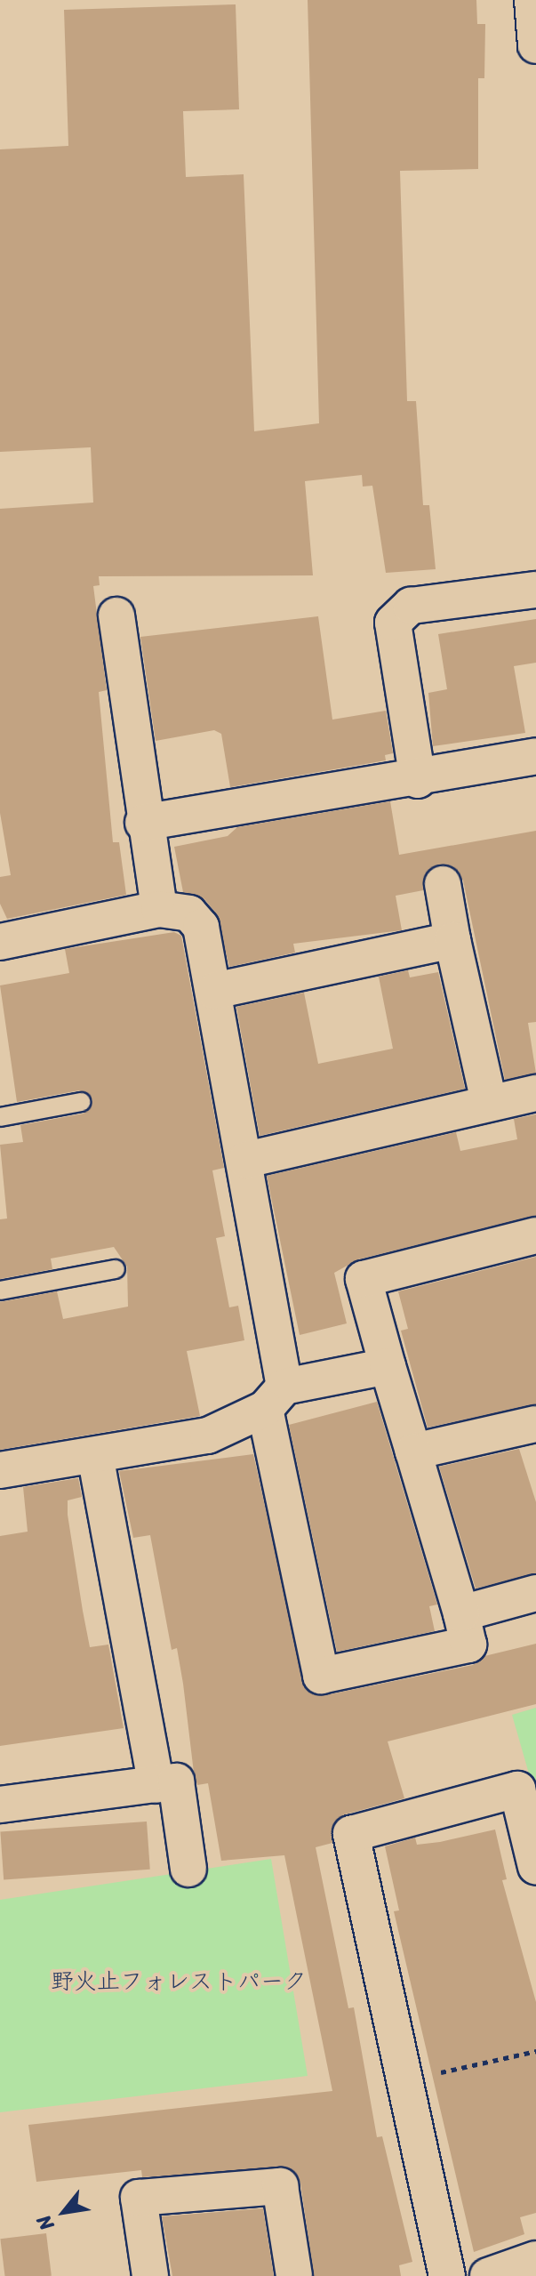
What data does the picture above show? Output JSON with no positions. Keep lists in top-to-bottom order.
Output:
{
  "parks": ["野火止フォレストパーク"],
  "north": "bottom left"
}
